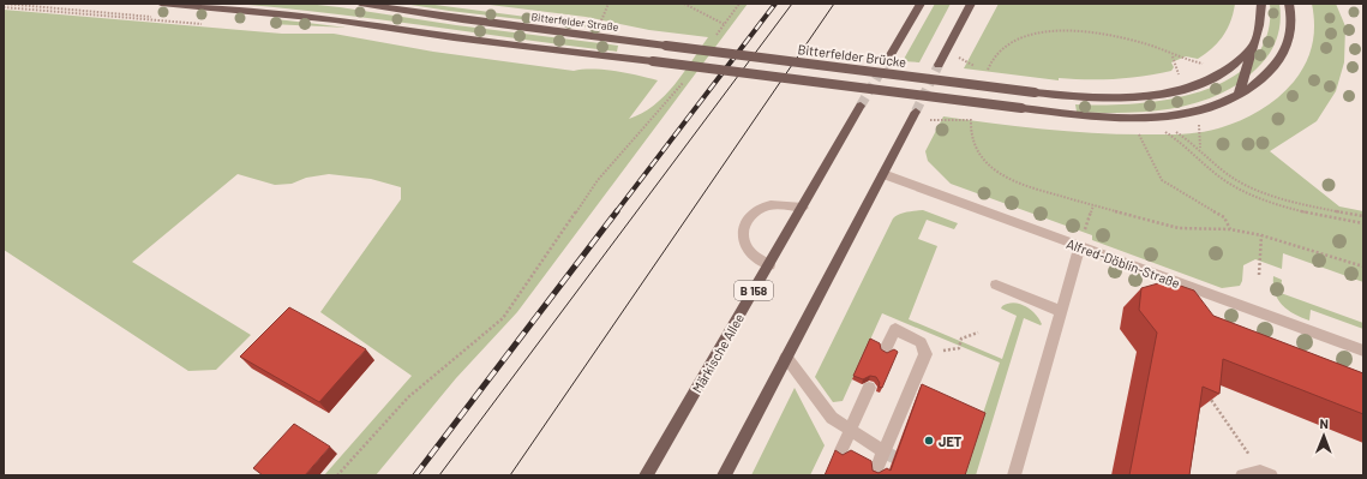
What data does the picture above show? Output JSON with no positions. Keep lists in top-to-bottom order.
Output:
{
  "streets": {
    "main road": [
      "Bitterfelder Straße",
      "Bitterfelder Brücke",
      "B 158",
      "Märkische Allee"
    ],
    "street": ["Alfred-Döblin-Straße"]
  },
  "crossings": [
    ["Bitterfelder Straße", "Bitterfelder Brücke"]
  ],
  "places": ["JET"],
  "north": "top"
}
